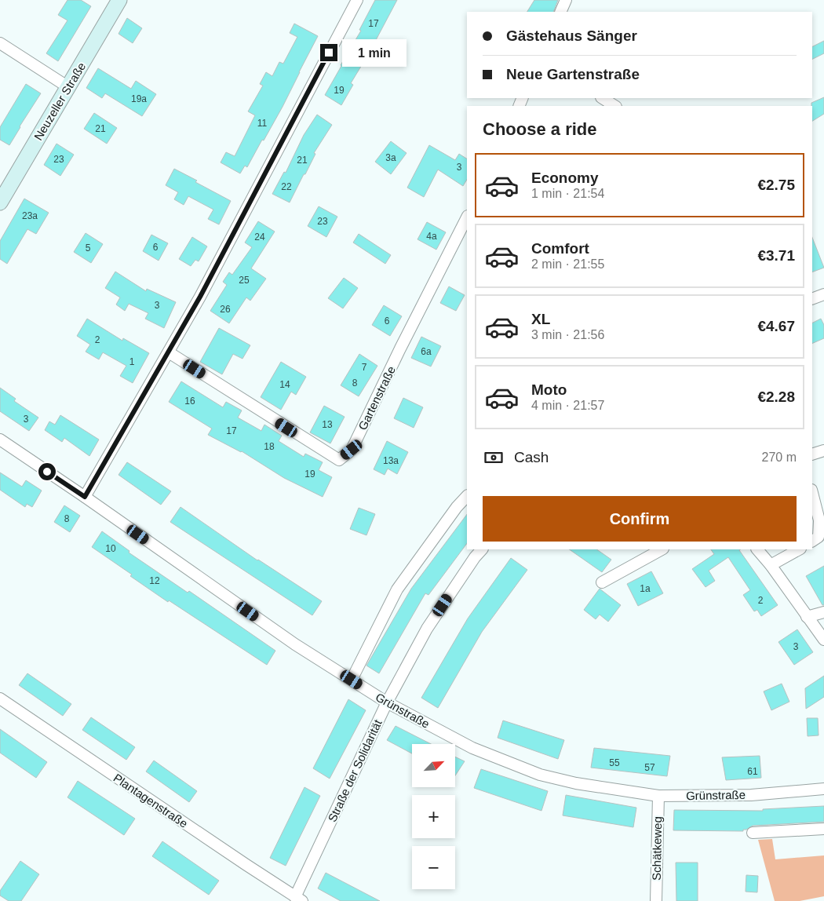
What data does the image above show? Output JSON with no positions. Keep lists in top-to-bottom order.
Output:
{
  "streets": {
    "main road": ["Neuzeller Straße"],
    "street": [
      "Gartenstraße",
      "Grünstraße",
      "Straße der Solidarität",
      "Plantagenstraße",
      "Schätkeweg"
    ]
  },
  "crossings": [
    ["Grünstraße", "Straße der Solidarität"],
    ["Grünstraße", "Schätkeweg"],
    ["Straße der Solidarität", "Plantagenstraße"]
  ],
  "house_numbers": [
    "17",
    "19",
    "19a",
    "11",
    "21",
    "3a",
    "23",
    "21",
    "3",
    "22",
    "23a",
    "23",
    "4a",
    "24",
    "6",
    "5",
    "25",
    "3",
    "26",
    "6",
    "2",
    "6a",
    "1",
    "7",
    "8",
    "14",
    "16",
    "3",
    "13",
    "17",
    "18",
    "13a",
    "19",
    "8",
    "10",
    "12",
    "1a",
    "2",
    "3",
    "55",
    "57",
    "61"
  ],
  "north": "top right",
  "page": {
    "banner": ["Gästehaus Sänger", "Neue Gartenstraße"],
    "bubble": "1 min",
    "heading": "Choose a ride",
    "list": [
      {
        "name": "Economy",
        "note": "1 min · 21:54",
        "value": "€2.75"
      },
      {
        "name": "Comfort",
        "note": "2 min · 21:55",
        "value": "€3.71"
      },
      {
        "name": "XL",
        "note": "3 min · 21:56",
        "value": "€4.67"
      },
      {
        "name": "Moto",
        "note": "4 min · 21:57",
        "value": "€2.28"
      }
    ],
    "pay": ["Cash", "270 m"],
    "buttons": "Confirm",
    "map_buttons": ["+", "−"]
  }
}
